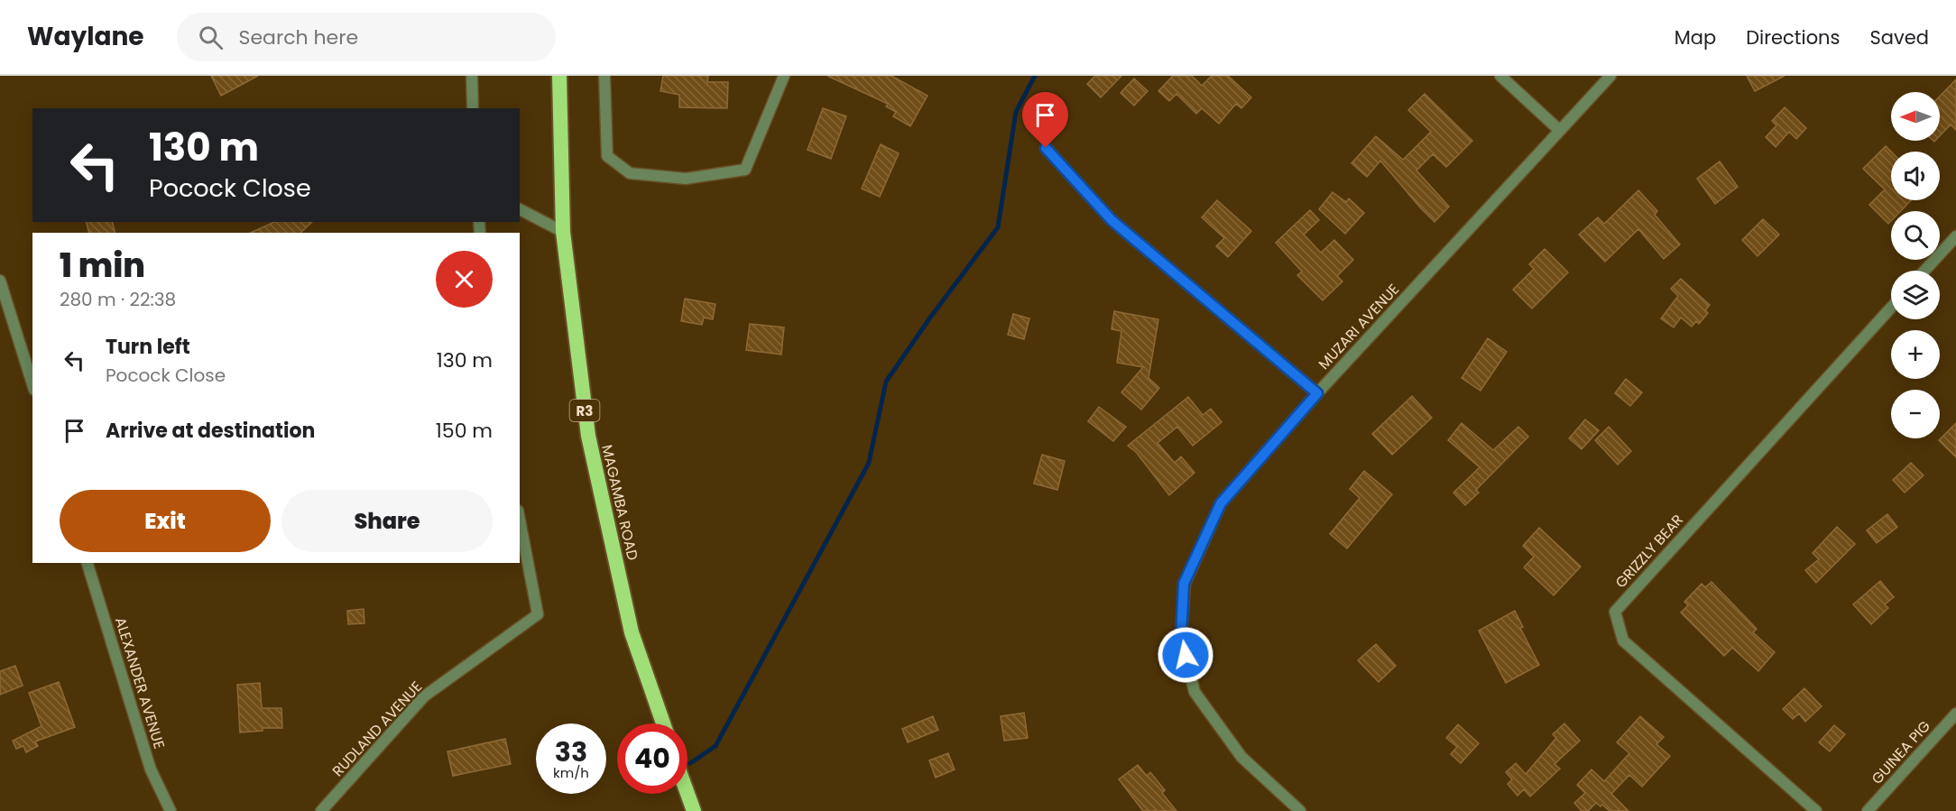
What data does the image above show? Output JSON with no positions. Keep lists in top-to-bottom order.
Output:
{
  "streets": {
    "highway": ["R3", "MAGAMBA ROAD"],
    "street": [
      "MUZARI AVENUE",
      "GRIZZLY BEAR",
      "ALEXANDER AVENUE",
      "RUDLAND AVENUE",
      "GUINEA PIG"
    ]
  },
  "north": "left",
  "page": {
    "header": "Waylane",
    "search": "Search here",
    "nav": ["Map", "Directions", "Saved"],
    "map_buttons": ["+", "−"],
    "turn": ["130 m", "Pocock Close"],
    "heading": ["1 min", "280 m · 22:38"],
    "list": [
      {
        "name": "Turn left",
        "note": "Pocock Close",
        "value": "130 m"
      },
      {
        "name": "Arrive at destination",
        "value": "150 m"
      }
    ],
    "buttons": ["Exit", "Share"],
    "speed": "33 km/h",
    "limit": "40"
  }
}
